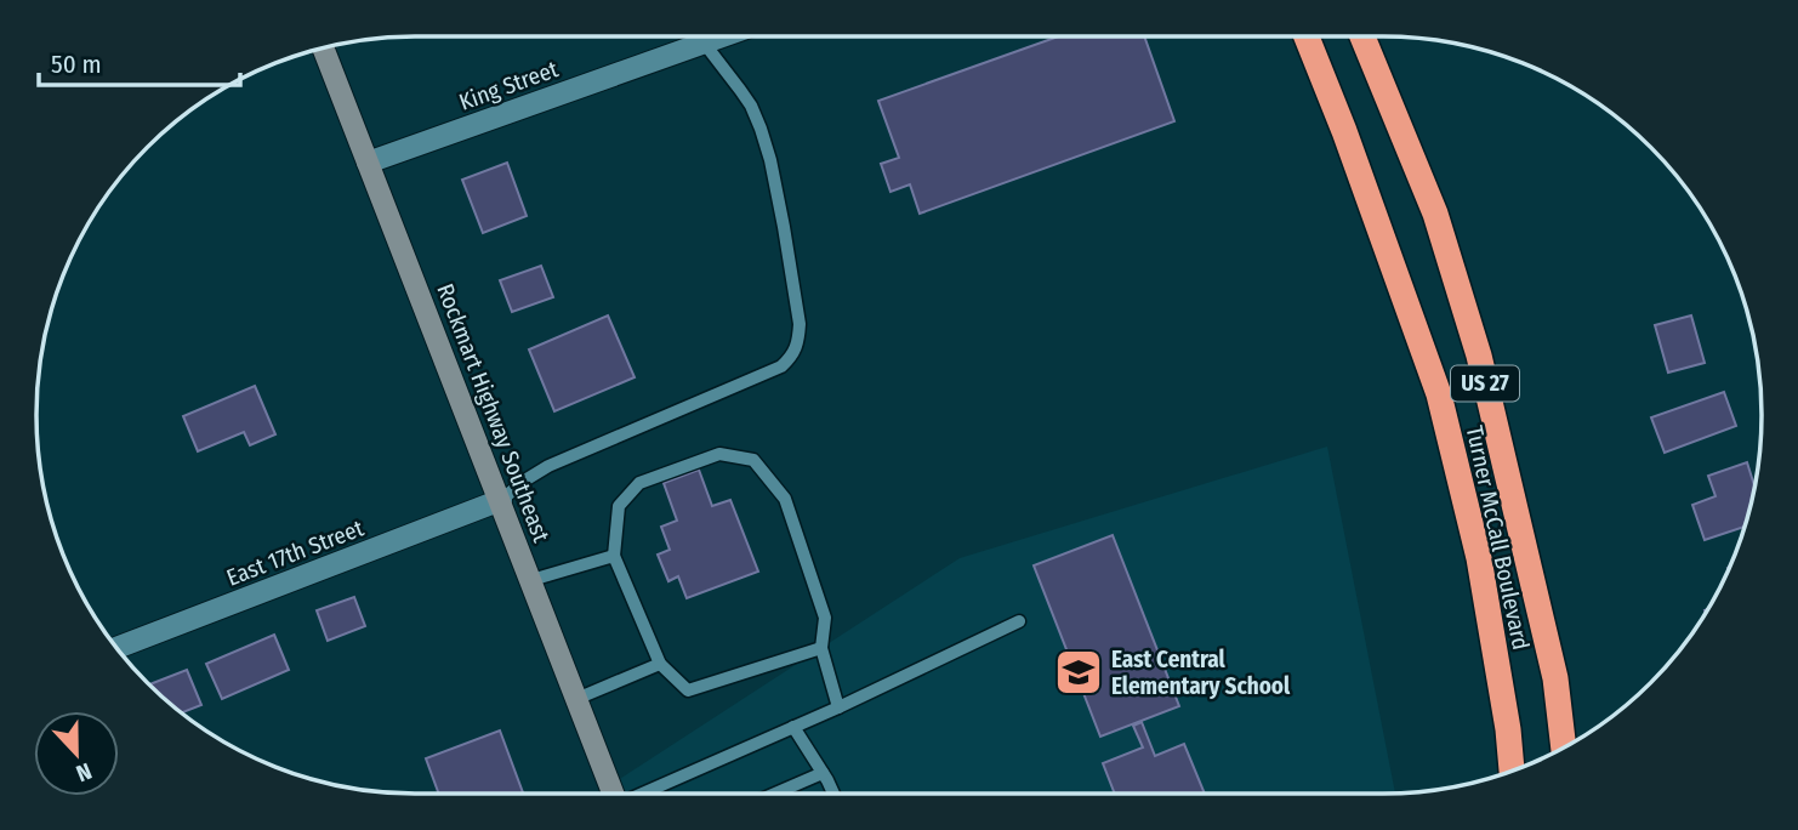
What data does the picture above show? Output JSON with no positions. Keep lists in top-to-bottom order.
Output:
{
  "streets": {
    "highway": ["US 27", "Turner McCall Boulevard"],
    "main road": ["Rockmart Highway Southeast"],
    "street": ["King Street", "East 17th Street"]
  },
  "crossings": [
    ["King Street", "Rockmart Highway Southeast"],
    ["Rockmart Highway Southeast", "East 17th Street"]
  ],
  "places": {
    "school or university": ["East Central Elementary School"]
  },
  "scale_bar": "50 m",
  "north": "bottom"
}
